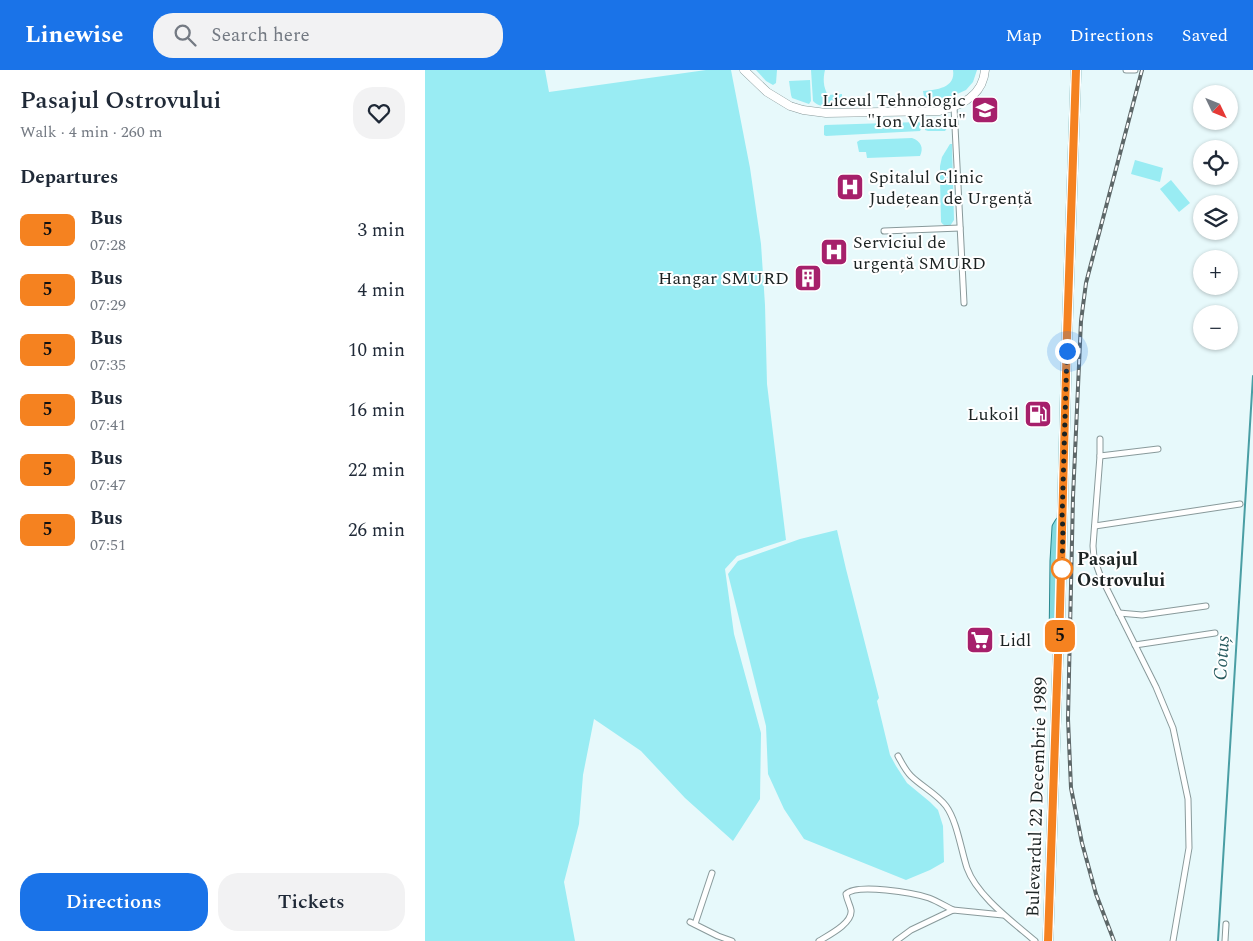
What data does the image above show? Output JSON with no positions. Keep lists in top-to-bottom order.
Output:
{
  "streets": {
    "main road": ["Bulevardul 22 Decembrie 1989"]
  },
  "water": ["Cotuș"],
  "places": {
    "school or university": ["Liceul Tehnologic \"Ion Vlasiu\""],
    "hospital": ["Spitalul Clinic Județean de Urgență", "Serviciul de urgență SMURD"],
    "building": ["Hangar SMURD"],
    "fuel station": ["Lukoil"],
    "other": ["Pasajul Ostrovului"],
    "supermarket": ["Lidl"]
  },
  "lines": ["bus line 5"],
  "north": "bottom right",
  "page": {
    "header": "Linewise",
    "search": "Search here",
    "nav": ["Map", "Directions", "Saved"],
    "heading": [
      ["Pasajul Ostrovului", "Walk · 4 min · 260 m"],
      "Departures"
    ],
    "on_map": "5",
    "map_buttons": ["+", "−"],
    "list": [
      {
        "mark": "5",
        "name": "Bus",
        "note": "07:28",
        "value": "3 min"
      },
      {
        "mark": "5",
        "name": "Bus",
        "note": "07:29",
        "value": "4 min"
      },
      {
        "mark": "5",
        "name": "Bus",
        "note": "07:35",
        "value": "10 min"
      },
      {
        "mark": "5",
        "name": "Bus",
        "note": "07:41",
        "value": "16 min"
      },
      {
        "mark": "5",
        "name": "Bus",
        "note": "07:47",
        "value": "22 min"
      },
      {
        "mark": "5",
        "name": "Bus",
        "note": "07:51",
        "value": "26 min"
      }
    ],
    "buttons": ["Directions", "Tickets"]
  }
}
